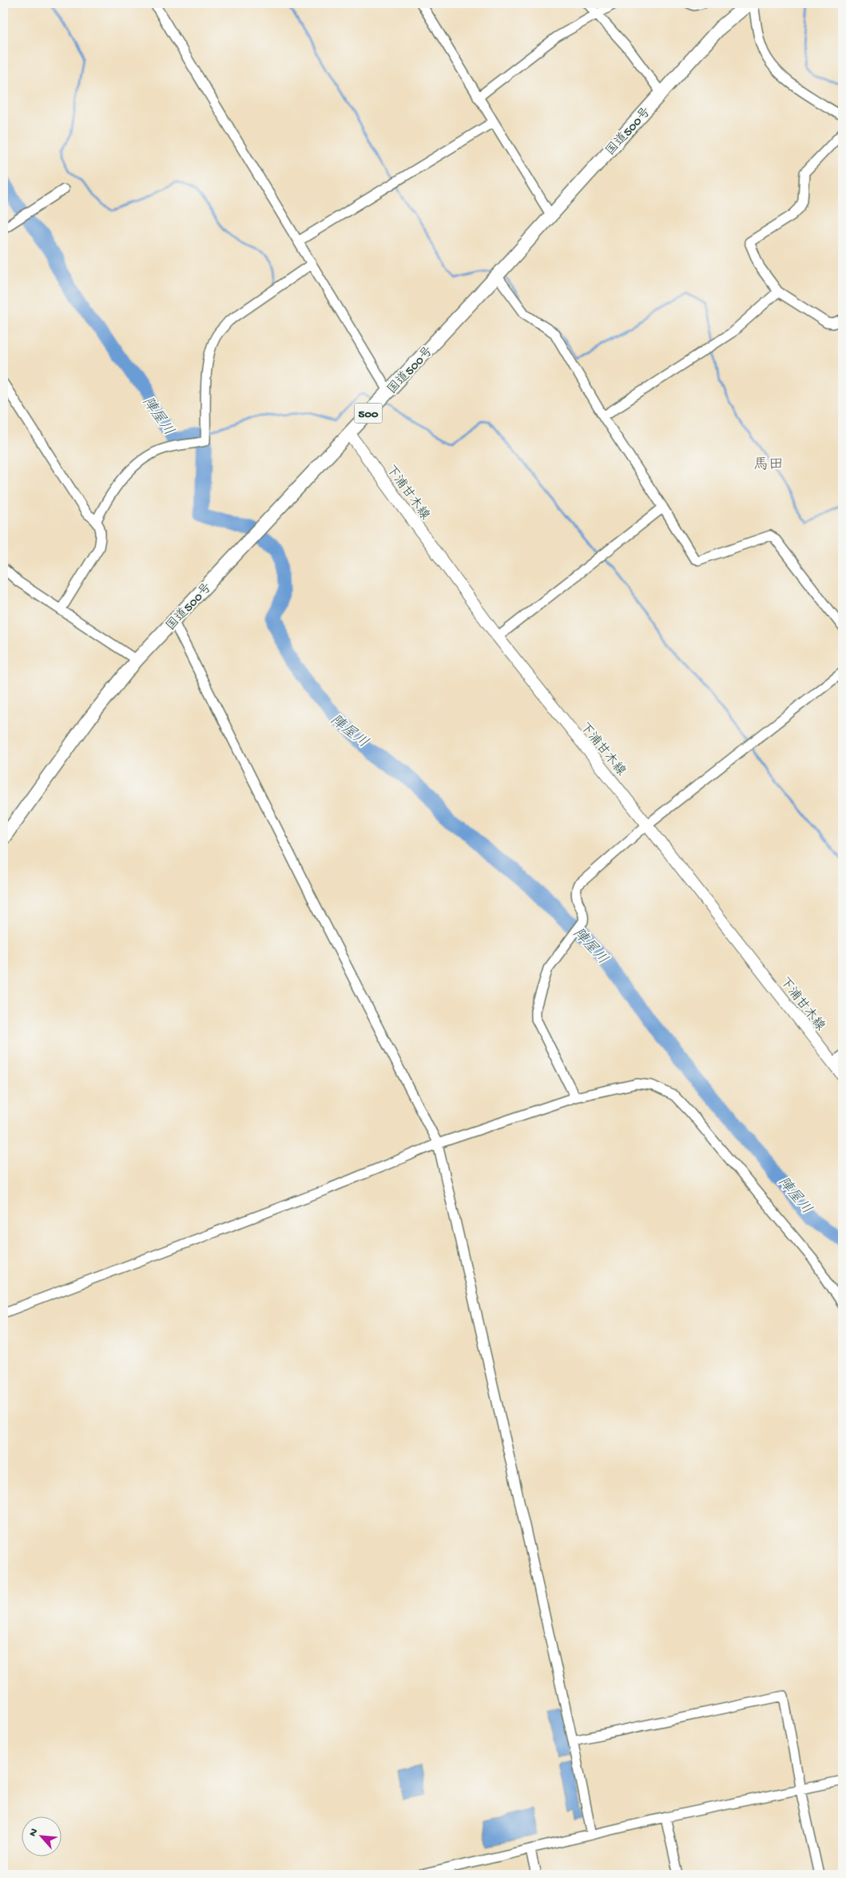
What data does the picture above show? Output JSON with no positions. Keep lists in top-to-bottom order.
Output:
{
  "streets": {
    "highway": ["国道500号", "500"],
    "main road": ["下浦甘木線"]
  },
  "crossings": [
    ["国道500号", "下浦甘木線"]
  ],
  "districts": ["馬田"],
  "water": ["陣屋川"],
  "north": "top left"
}
